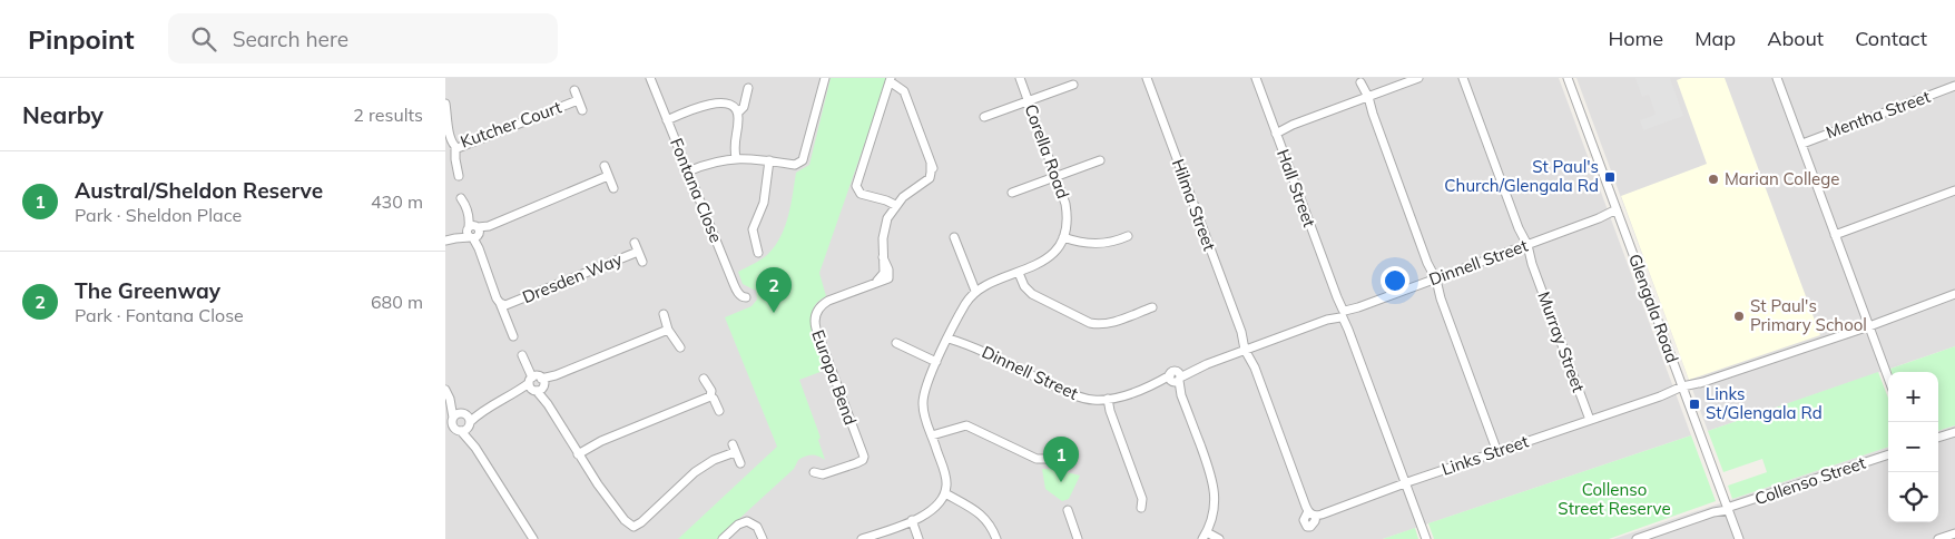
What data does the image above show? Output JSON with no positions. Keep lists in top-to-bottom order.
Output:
{
  "streets": {
    "street": [
      "Mentha Street",
      "Kutcher Court",
      "Corella Road",
      "Hall Street",
      "Fontana Close",
      "Hilma Street",
      "Dinnell Street",
      "Dresden Way",
      "Glengala Road",
      "Murray Street",
      "Europa Bend",
      "Links Street",
      "Collenso Street"
    ]
  },
  "crossings": [
    ["Hall Street", "Dinnell Street"],
    ["Hall Street", "Links Street"],
    ["Hilma Street", "Dinnell Street"],
    ["Hilma Street", "Links Street"],
    ["Dinnell Street", "Glengala Road"],
    ["Dinnell Street", "Murray Street"],
    ["Glengala Road", "Links Street"],
    ["Glengala Road", "Collenso Street"],
    ["Murray Street", "Links Street"]
  ],
  "parks": ["Collenso Street Reserve"],
  "places": {
    "transit": ["St Paul's Church/Glengala Rd", "Links St/Glengala Rd"],
    "other": ["Marian College", "St Paul's Primary School"]
  },
  "page": {
    "header": "Pinpoint",
    "search": "Search here",
    "nav": [
      "Home",
      "Map",
      "About",
      "Contact"
    ],
    "heading": ["Nearby", "2 results"],
    "list": [
      {
        "mark": "1",
        "name": "Austral/Sheldon Reserve",
        "note": "Park · Sheldon Place",
        "value": "430 m"
      },
      {
        "mark": "2",
        "name": "The Greenway",
        "note": "Park · Fontana Close",
        "value": "680 m"
      }
    ],
    "pins": ["2", "1"],
    "map_buttons": ["+", "−"]
  }
}
